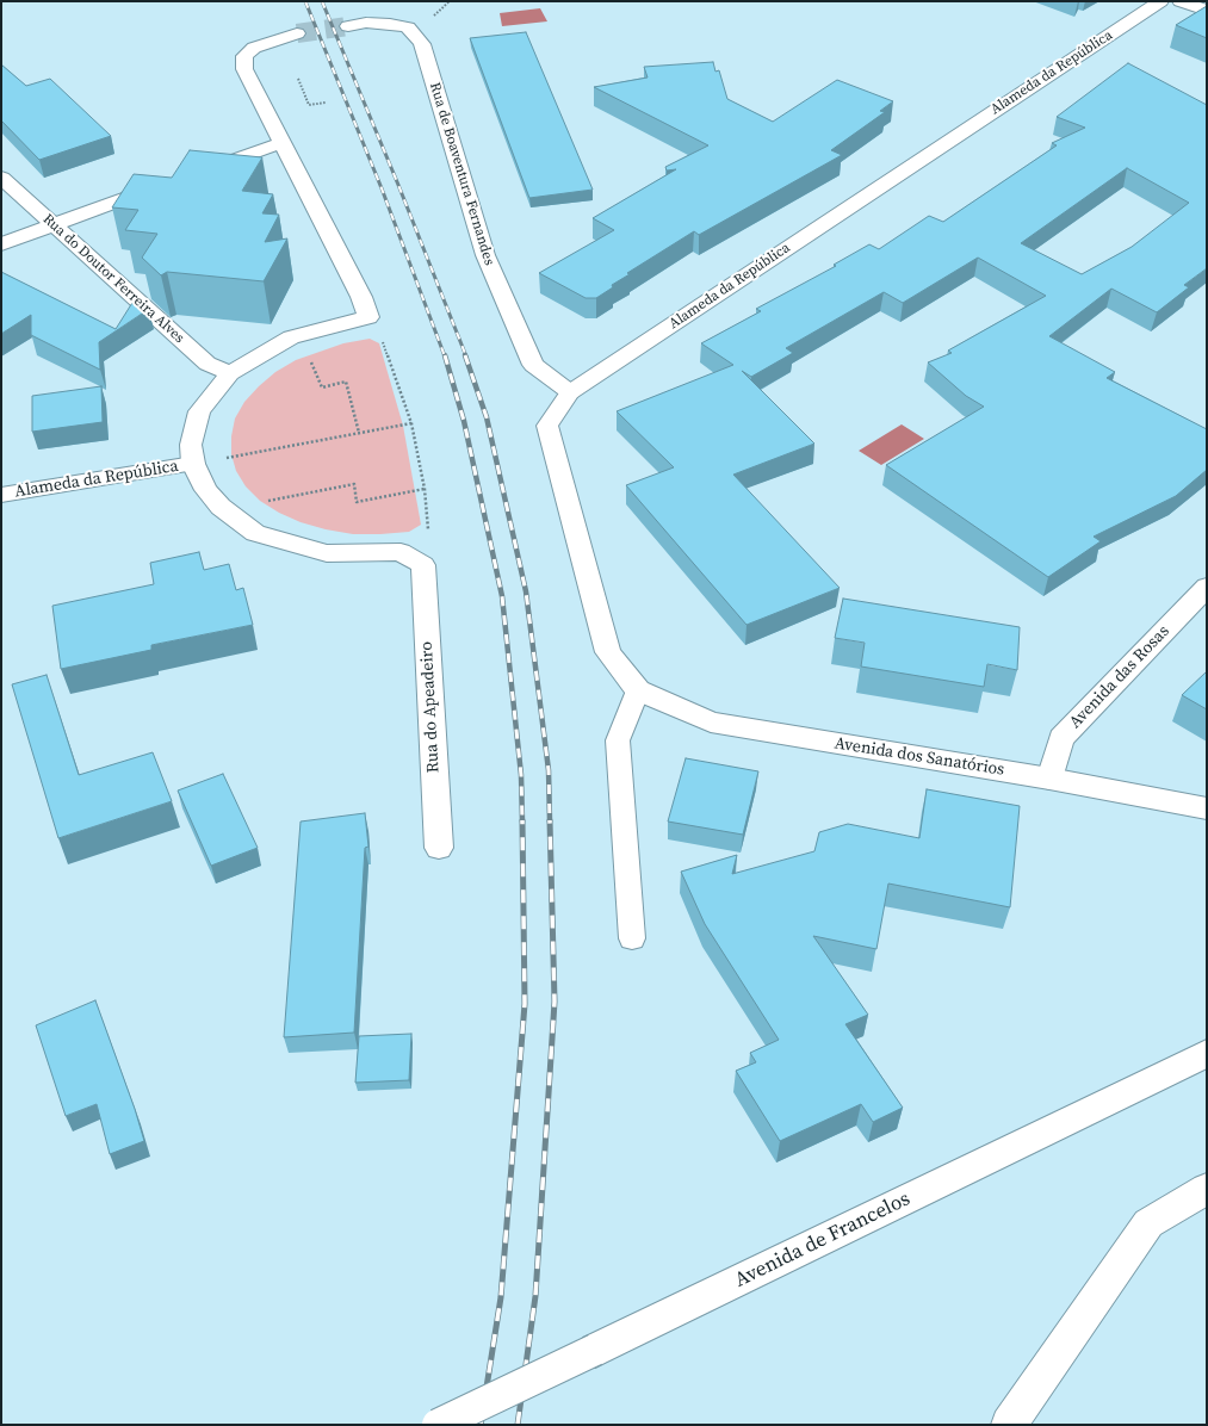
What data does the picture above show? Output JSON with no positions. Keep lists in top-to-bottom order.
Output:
{
  "streets": {
    "street": [
      "Alameda da República",
      "Rua de Boaventura Fernandes",
      "Rua do Doutor Ferreira Alves",
      "Avenida das Rosas",
      "Rua do Apeadeiro",
      "Avenida dos Sanatórios",
      "Avenida de Francelos"
    ]
  },
  "crossings": [
    ["Alameda da República", "Rua de Boaventura Fernandes"],
    ["Alameda da República", "Avenida dos Sanatórios"],
    ["Avenida das Rosas", "Avenida dos Sanatórios"]
  ]
}
